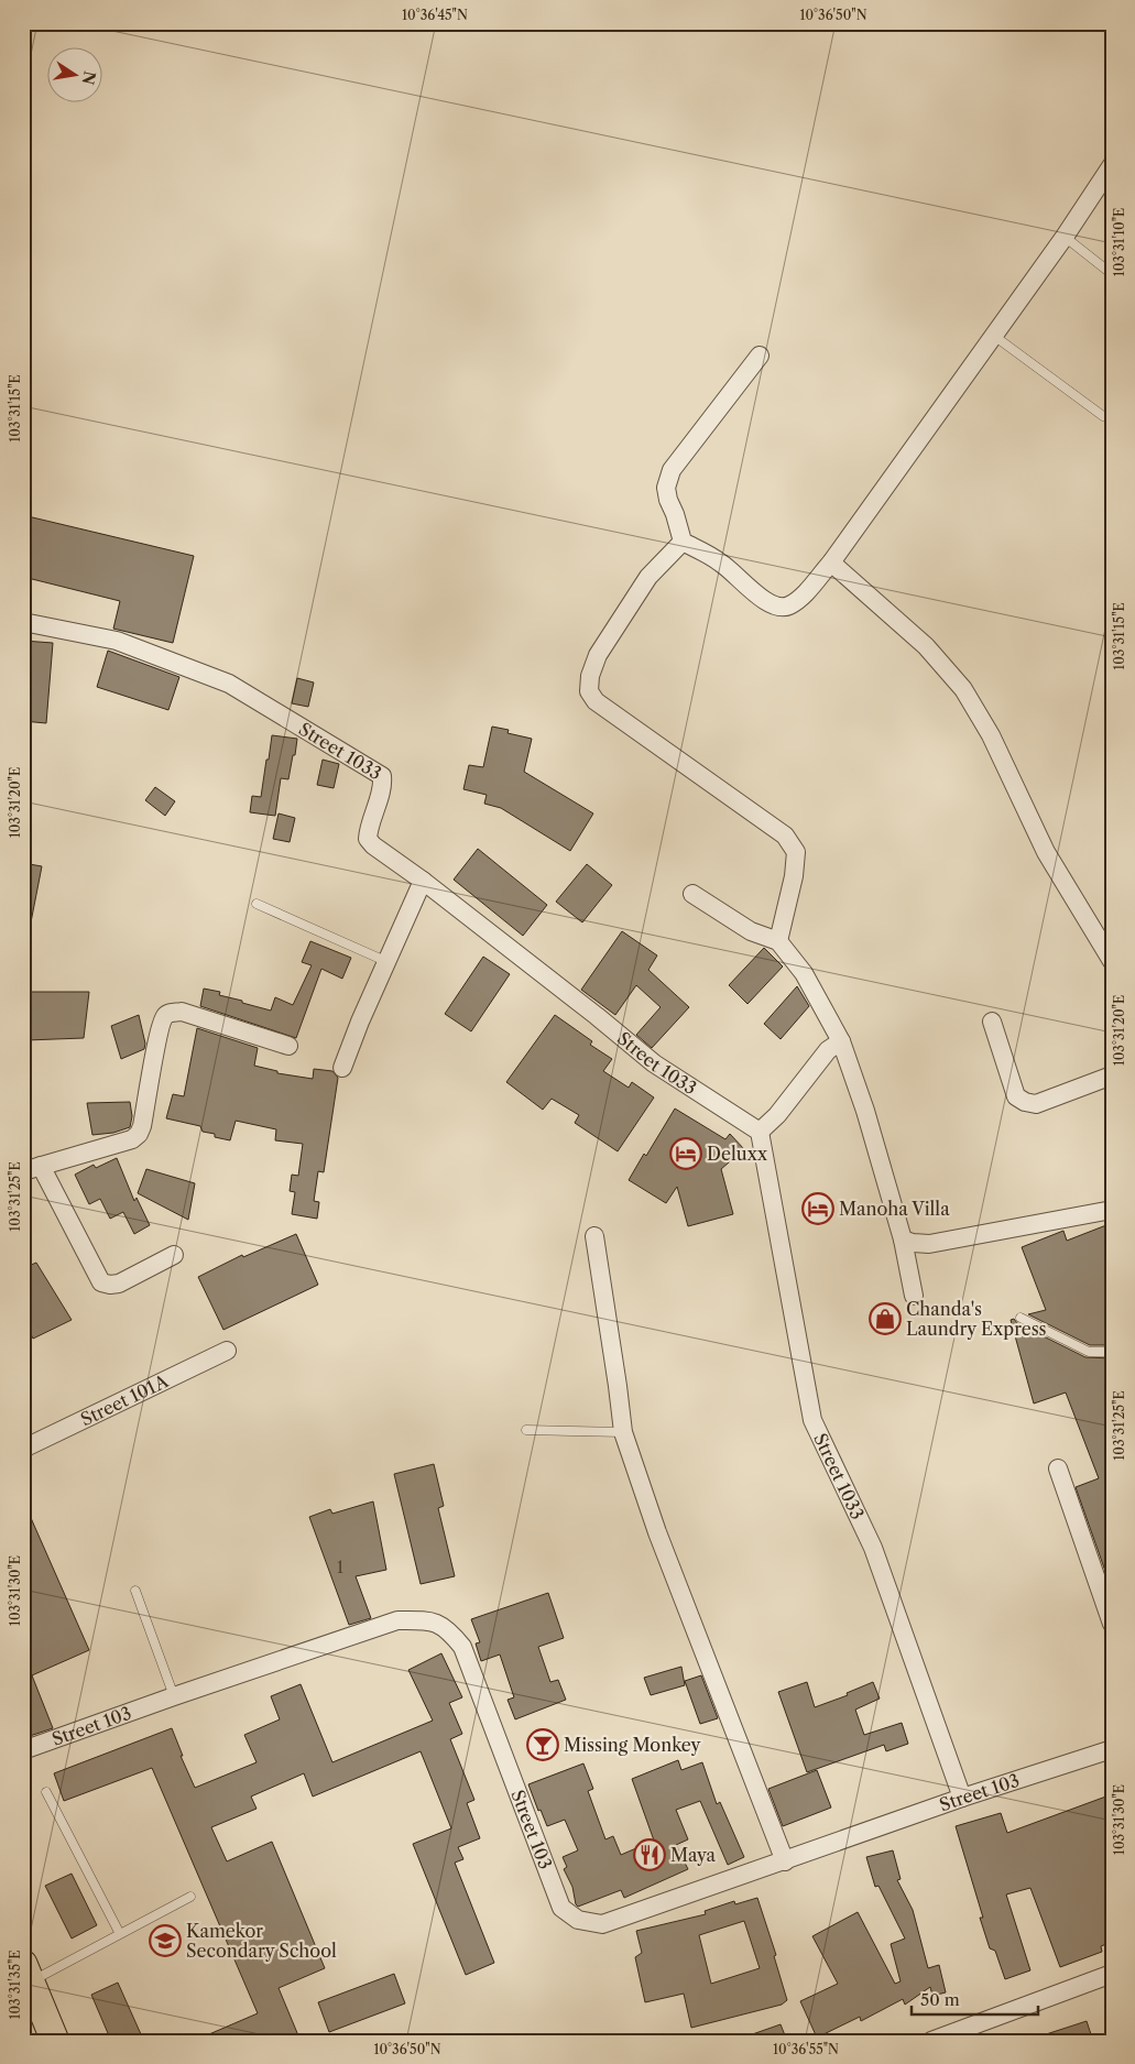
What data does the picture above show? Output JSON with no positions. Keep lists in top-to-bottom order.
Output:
{
  "streets": {
    "street": ["Street 1033", "Street 101A", "Street 103"]
  },
  "crossings": [
    ["Street 1033", "Street 103"]
  ],
  "places": {
    "hotel": ["Deluxx", "Manoha Villa"],
    "shop": ["Chanda's Laundry Express"],
    "bar": ["Missing Monkey"],
    "restaurant": ["Maya"],
    "school or university": ["Kamekor Secondary School"]
  },
  "house_numbers": ["1"],
  "scale_bar": "50 m",
  "north": "right",
  "coordinates": [
    "10°36'45\"N",
    "10°36'50\"N",
    "103°31'10\"E",
    "103°31'15\"E",
    "103°31'20\"E",
    "103°31'25\"E",
    "103°31'30\"E",
    "103°31'35\"E",
    "10°36'55\"N"
  ]
}
